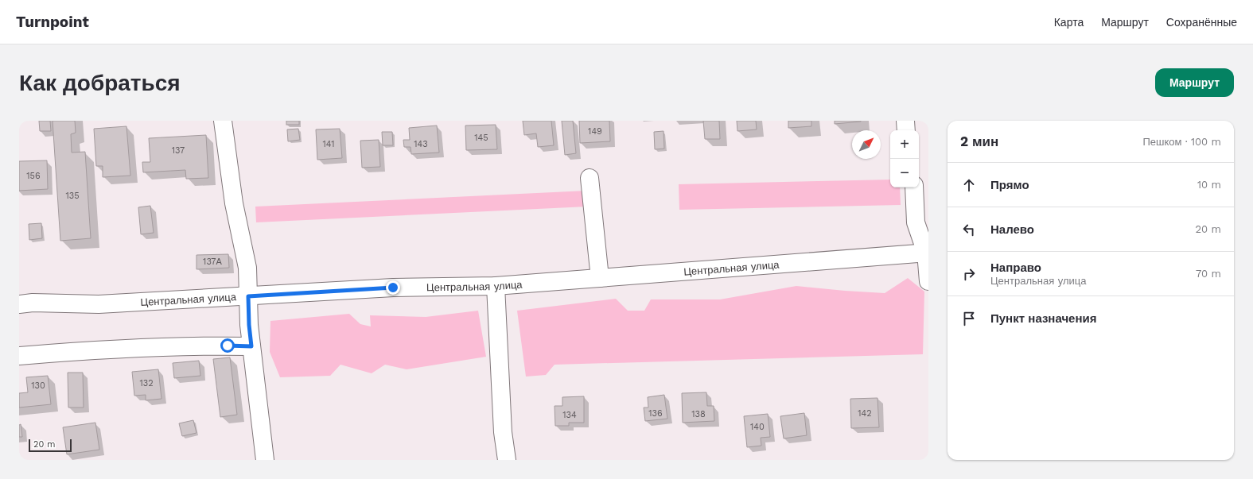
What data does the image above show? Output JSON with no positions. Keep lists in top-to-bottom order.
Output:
{
  "streets": {
    "street": ["Центральная улица"]
  },
  "house_numbers": [
    "149",
    "145",
    "141",
    "143",
    "137",
    "156",
    "135",
    "137А",
    "132",
    "130",
    "136",
    "142",
    "138",
    "134",
    "140"
  ],
  "scale_bar": "20 m",
  "north": "top right",
  "page": {
    "header": "Turnpoint",
    "nav": ["Карта", "Маршрут", "Сохранённые"],
    "buttons": "Маршрут",
    "title": "Как добраться",
    "heading": ["2 мин", "Пешком · 100 m"],
    "map_buttons": ["+", "−"],
    "list": [
      ["Прямо", "10 m"],
      ["Налево", "20 m"],
      ["Направо", "Центральная улица", "70 m"],
      "Пункт назначения"
    ],
    "scale": "20 m"
  }
}
